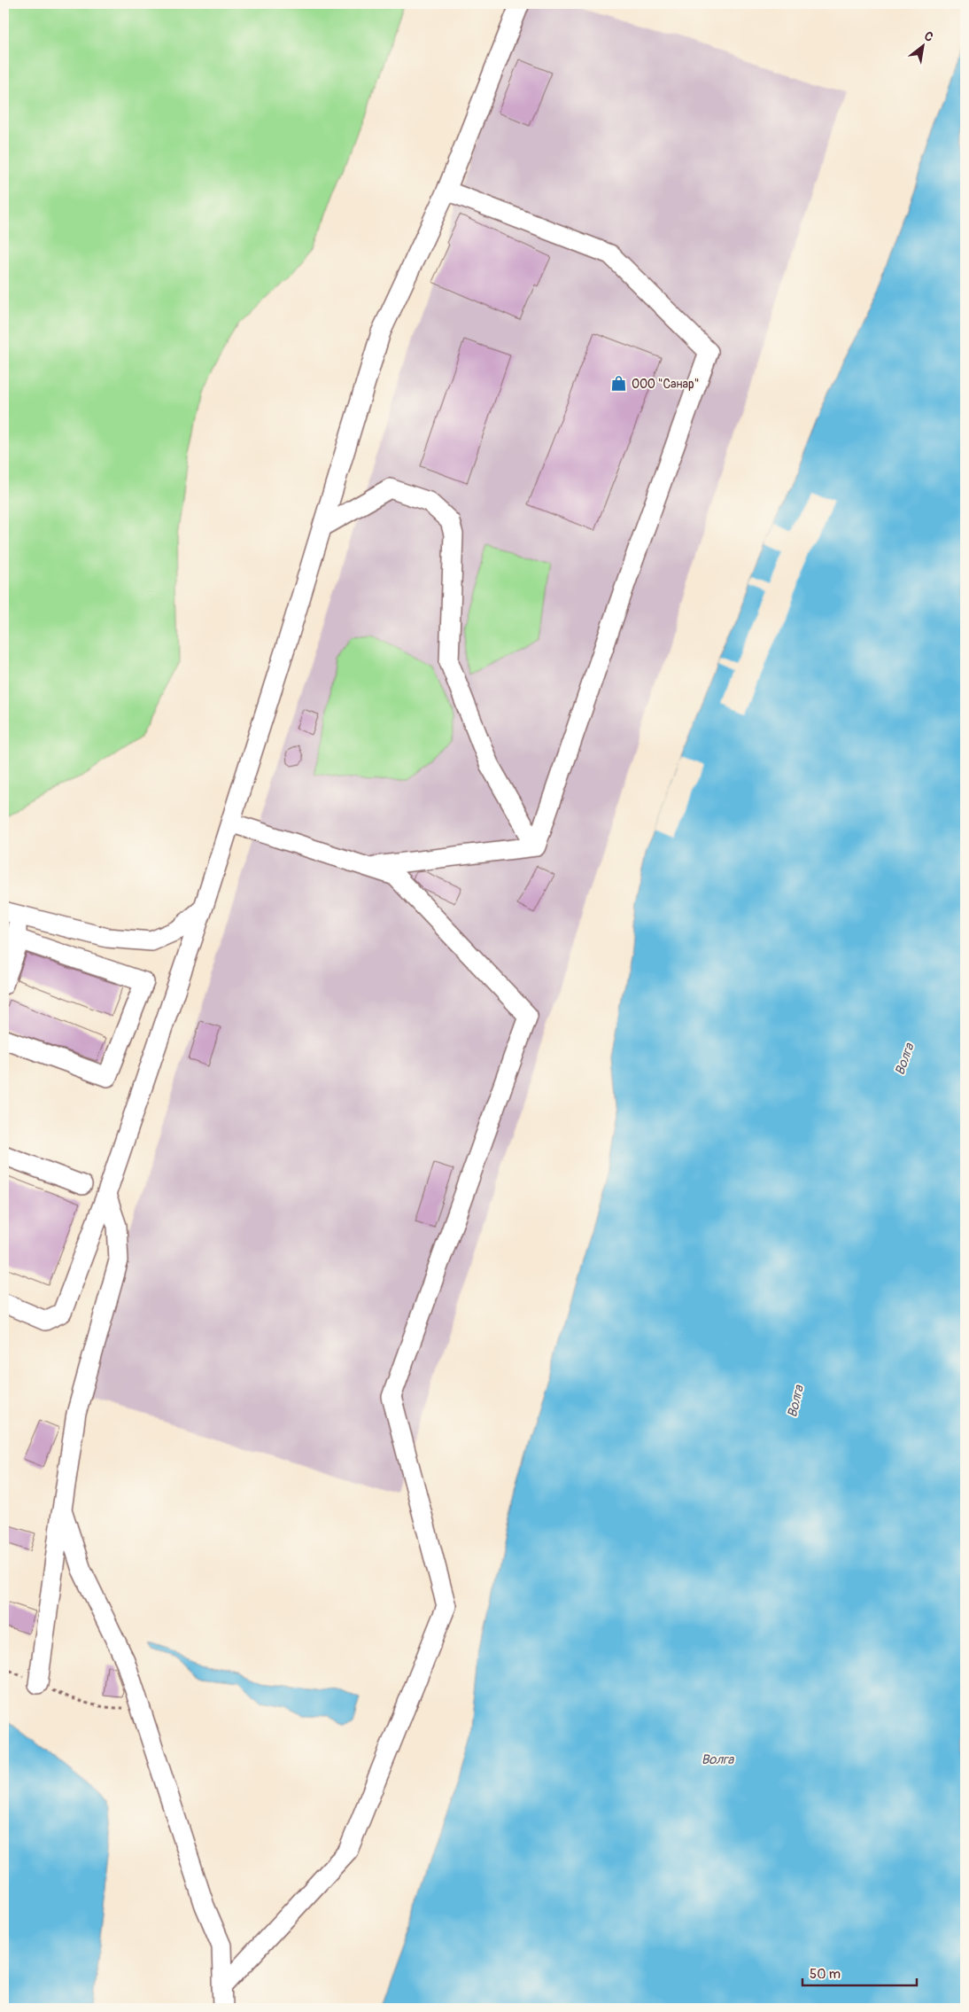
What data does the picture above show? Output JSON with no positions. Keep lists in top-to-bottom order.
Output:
{
  "water": ["Волга"],
  "places": {
    "shop": ["ООО \"Санар\""]
  },
  "scale_bar": "50 m",
  "north": "top right"
}
